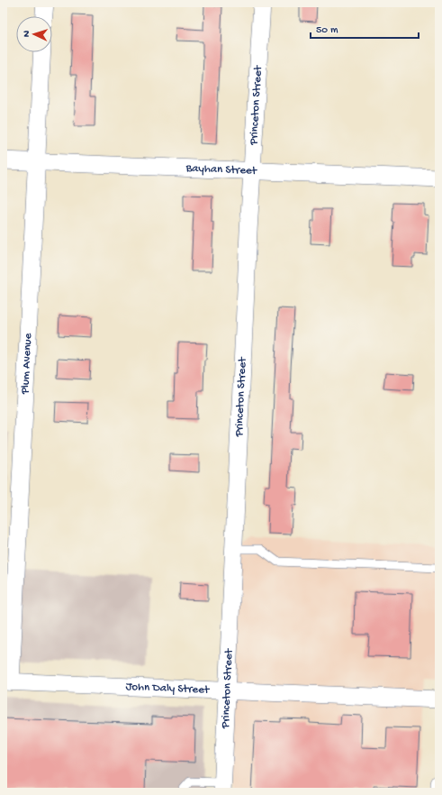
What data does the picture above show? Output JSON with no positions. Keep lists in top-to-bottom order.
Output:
{
  "streets": {
    "street": [
      "Princeton Street",
      "Bayhan Street",
      "Plum Avenue",
      "John Daly Street"
    ]
  },
  "crossings": [
    ["Princeton Street", "Bayhan Street"],
    ["Princeton Street", "John Daly Street"],
    ["Bayhan Street", "Plum Avenue"],
    ["Plum Avenue", "John Daly Street"]
  ],
  "scale_bar": "50 m",
  "north": "left"
}
